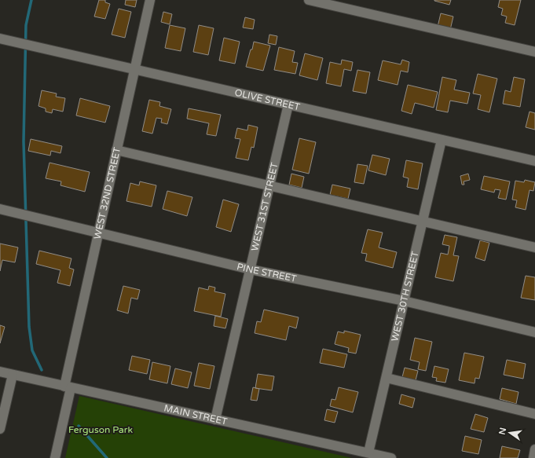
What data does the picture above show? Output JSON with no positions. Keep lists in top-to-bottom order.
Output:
{
  "streets": {
    "street": [
      "OLIVE STREET",
      "WEST 32ND STREET",
      "WEST 31ST STREET",
      "PINE STREET",
      "WEST 30TH STREET",
      "MAIN STREET"
    ]
  },
  "crossings": [
    ["OLIVE STREET", "WEST 32ND STREET"],
    ["OLIVE STREET", "WEST 31ST STREET"],
    ["OLIVE STREET", "WEST 30TH STREET"],
    ["WEST 32ND STREET", "PINE STREET"],
    ["WEST 32ND STREET", "MAIN STREET"],
    ["WEST 31ST STREET", "PINE STREET"],
    ["WEST 31ST STREET", "MAIN STREET"],
    ["PINE STREET", "WEST 30TH STREET"],
    ["WEST 30TH STREET", "MAIN STREET"]
  ],
  "parks": ["Ferguson Park"],
  "north": "left"
}
